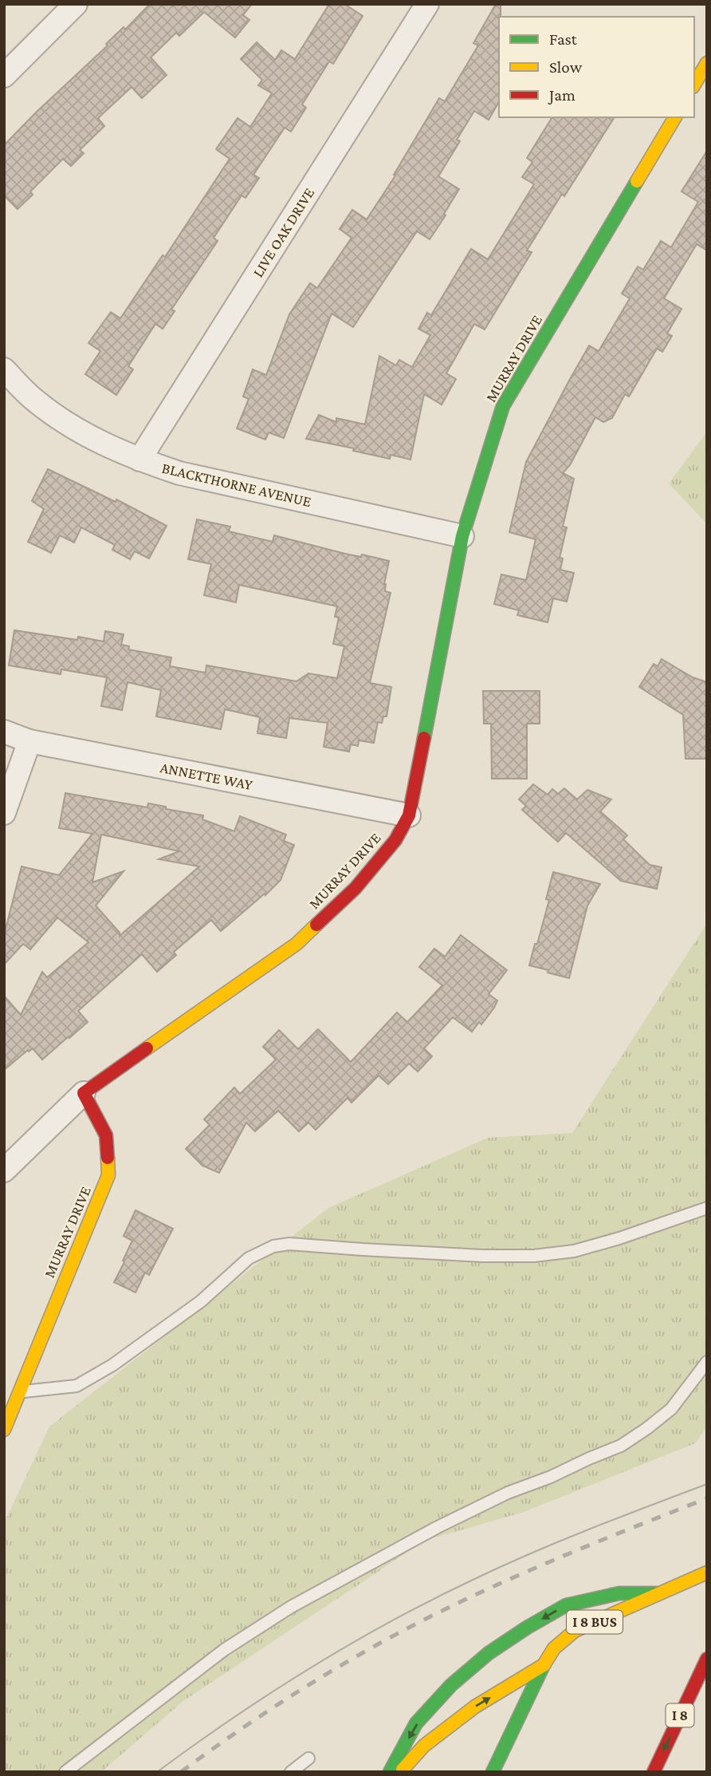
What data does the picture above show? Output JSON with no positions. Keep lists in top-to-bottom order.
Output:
{
  "streets": {
    "main road": ["MURRAY DRIVE", "I 8 BUS", "I 8"],
    "street": ["LIVE OAK DRIVE", "BLACKTHORNE AVENUE", "ANNETTE WAY"]
  },
  "crossings": [
    ["LIVE OAK DRIVE", "BLACKTHORNE AVENUE"],
    ["MURRAY DRIVE", "BLACKTHORNE AVENUE"],
    ["MURRAY DRIVE", "ANNETTE WAY"]
  ],
  "legend": ["Fast", "Slow", "Jam"]
}
